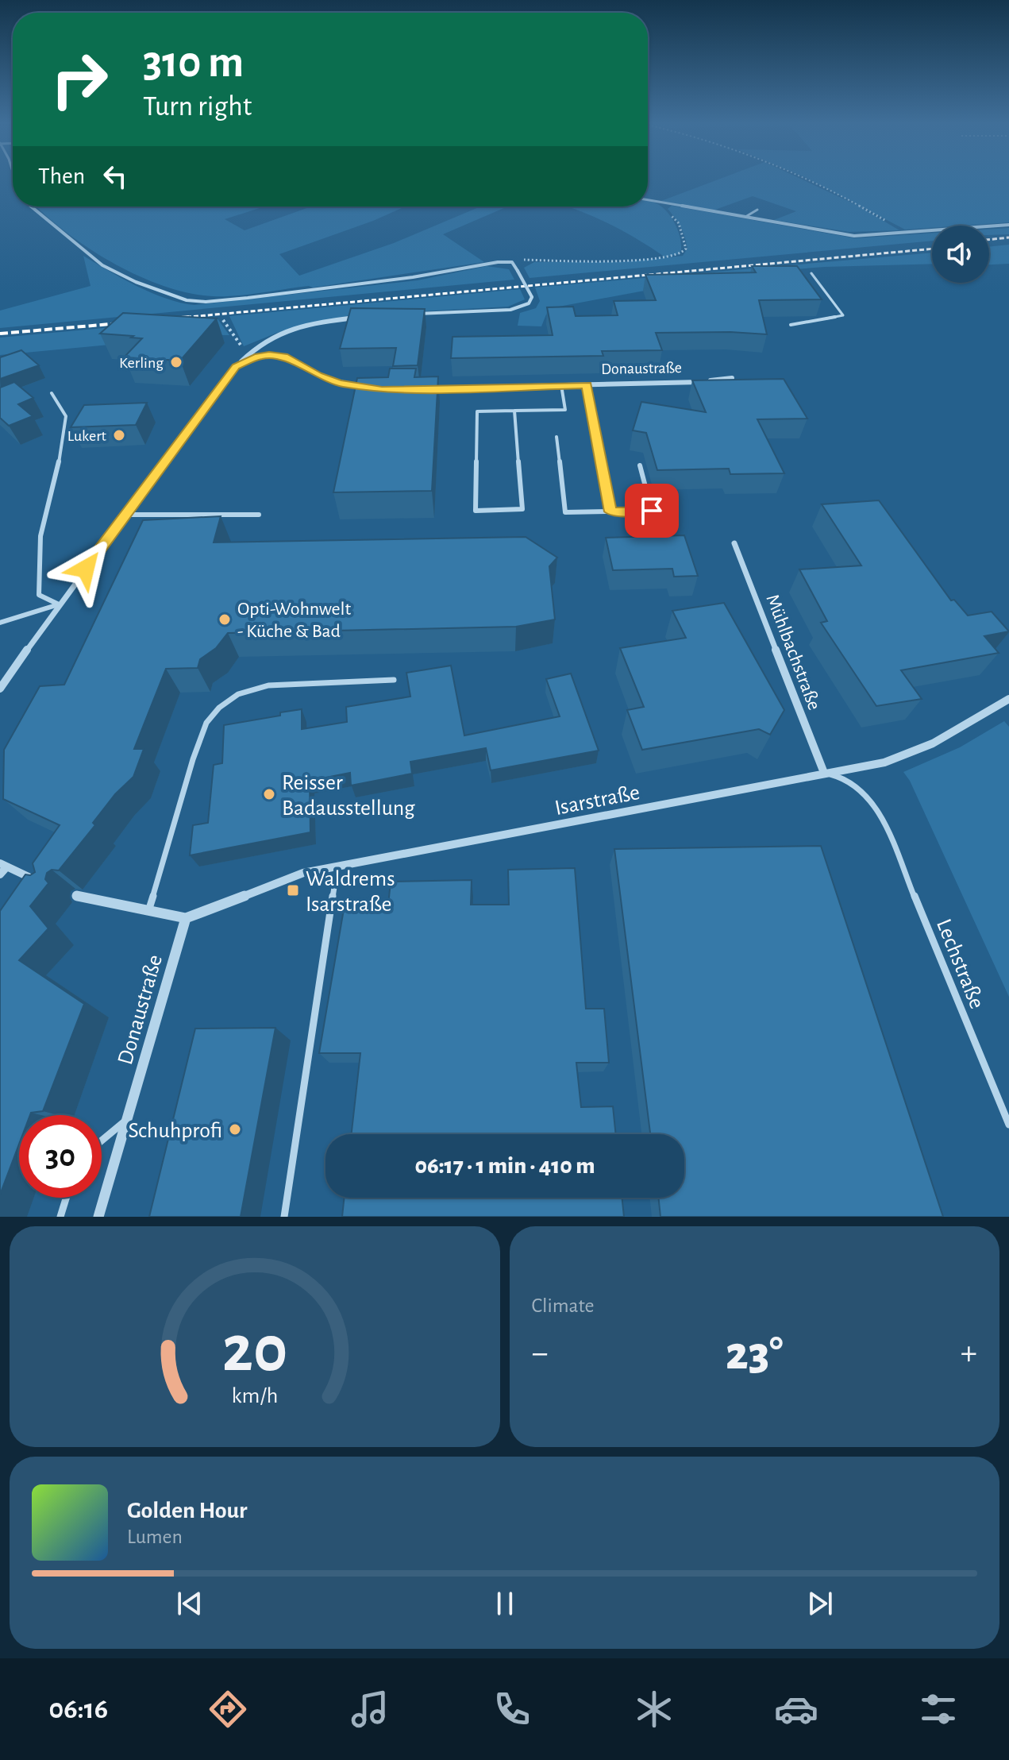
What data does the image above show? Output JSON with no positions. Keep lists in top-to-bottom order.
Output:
{
  "streets": {
    "street": ["Donaustraße", "Mühlbachstraße", "Isarstraße"],
    "lane": ["Lechstraße"]
  },
  "crossings": [
    ["Donaustraße", "Isarstraße"],
    ["Mühlbachstraße", "Isarstraße"],
    ["Mühlbachstraße", "Lechstraße"],
    ["Isarstraße", "Lechstraße"]
  ],
  "places": {
    "other": [
      "Kerling",
      "Lukert",
      "Opti-Wohnwelt - Küche & Bad",
      "Reisser Badausstellung",
      "Schuhprofi"
    ],
    "transit": ["Waldrems Isarstraße"]
  },
  "page": {
    "turn": ["310 m", "Turn right"],
    "then": "Then",
    "limit": "30",
    "trip": "06:17 · 1 min · 410 m",
    "tile": "Climate",
    "heat": ["−", "23°", "+"],
    "song": ["Golden Hour", "Lumen"],
    "tabs": "06:16",
    "gauge": ["20", "km/h"]
  }
}
